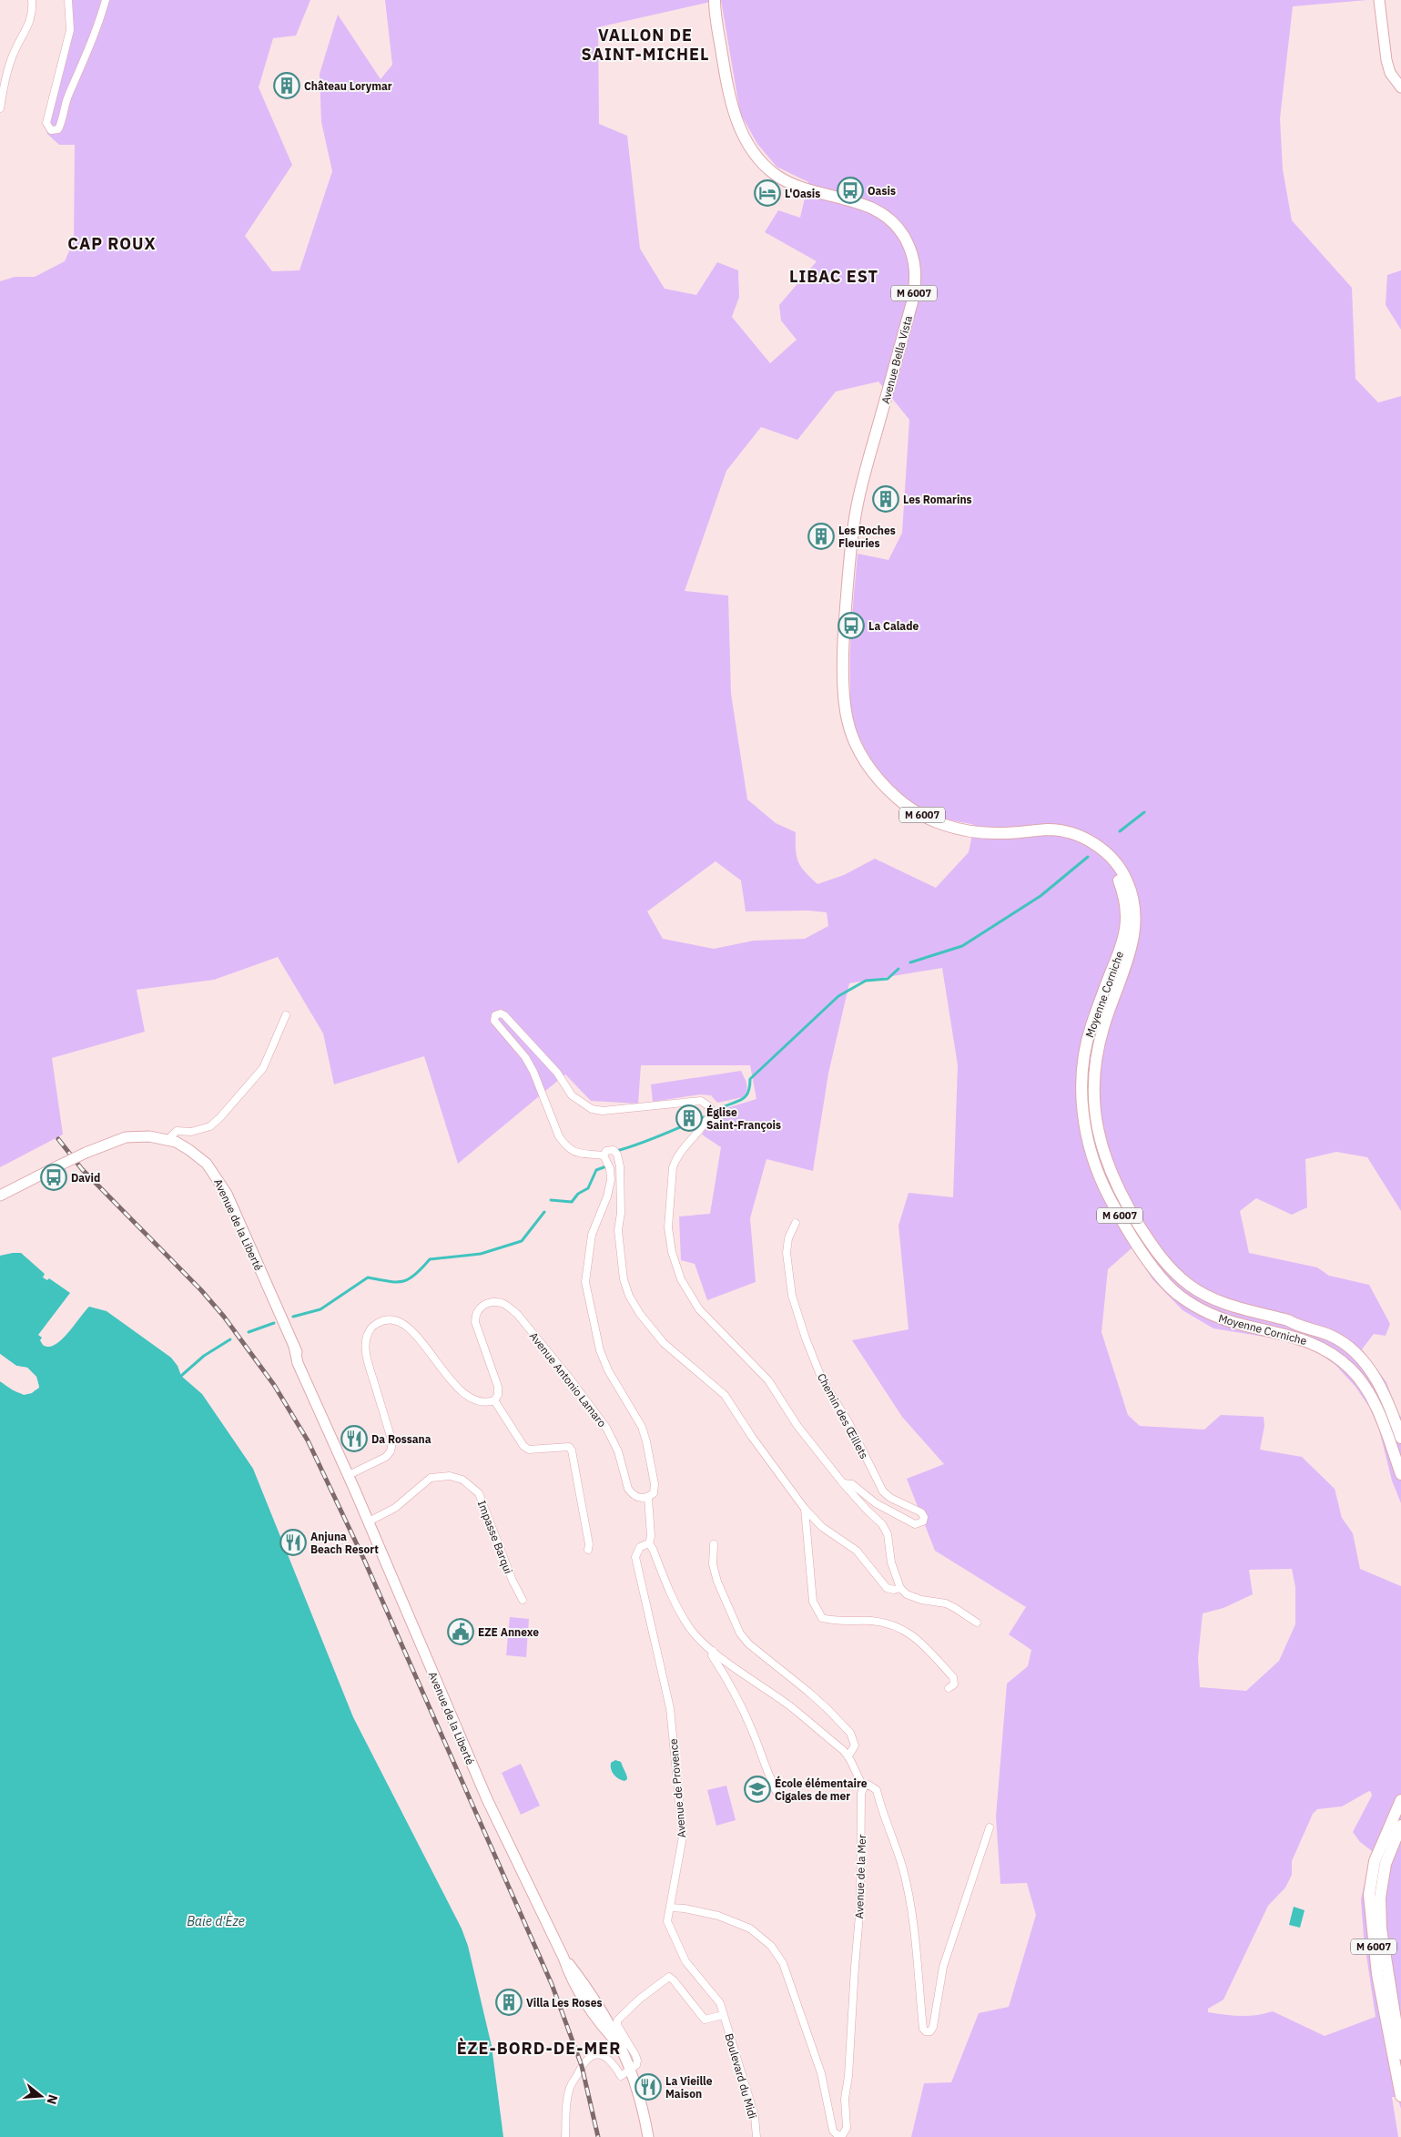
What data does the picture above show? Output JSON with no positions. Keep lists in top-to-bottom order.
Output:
{
  "streets": {
    "main road": [
      "M 6007",
      "Avenue Bella Vista",
      "Moyenne Corniche",
      "Avenue de la Liberté"
    ],
    "street": [
      "Avenue Antonio Lamaro",
      "Chemin des Œillets",
      "Impasse Barqui",
      "Avenue de Provence",
      "Avenue de la Mer",
      "Boulevard du Midi"
    ]
  },
  "crossings": [
    ["Avenue Bella Vista", "Moyenne Corniche"],
    ["Avenue de la Liberté", "Impasse Barqui"],
    ["Avenue de Provence", "Avenue de la Mer"],
    ["Avenue de Provence", "Boulevard du Midi"]
  ],
  "districts": [
    "VALLON DE SAINT-MICHEL",
    "CAP ROUX",
    "LIBAC EST",
    "ÈZE-BORD-DE-MER"
  ],
  "water": ["Baie d'Èze"],
  "places": {
    "building": [
      "Château Lorymar",
      "Les Romarins",
      "Les Roches Fleuries",
      "Église Saint-François",
      "Villa Les Roses"
    ],
    "bus stop": ["Oasis", "La Calade", "David"],
    "hotel": ["L'Oasis"],
    "restaurant": ["Da Rossana", "Anjuna Beach Resort", "La Vieille Maison"],
    "public building": ["EZE Annexe"],
    "school or university": ["École élémentaire Cigales de mer"]
  },
  "north": "right"
}
